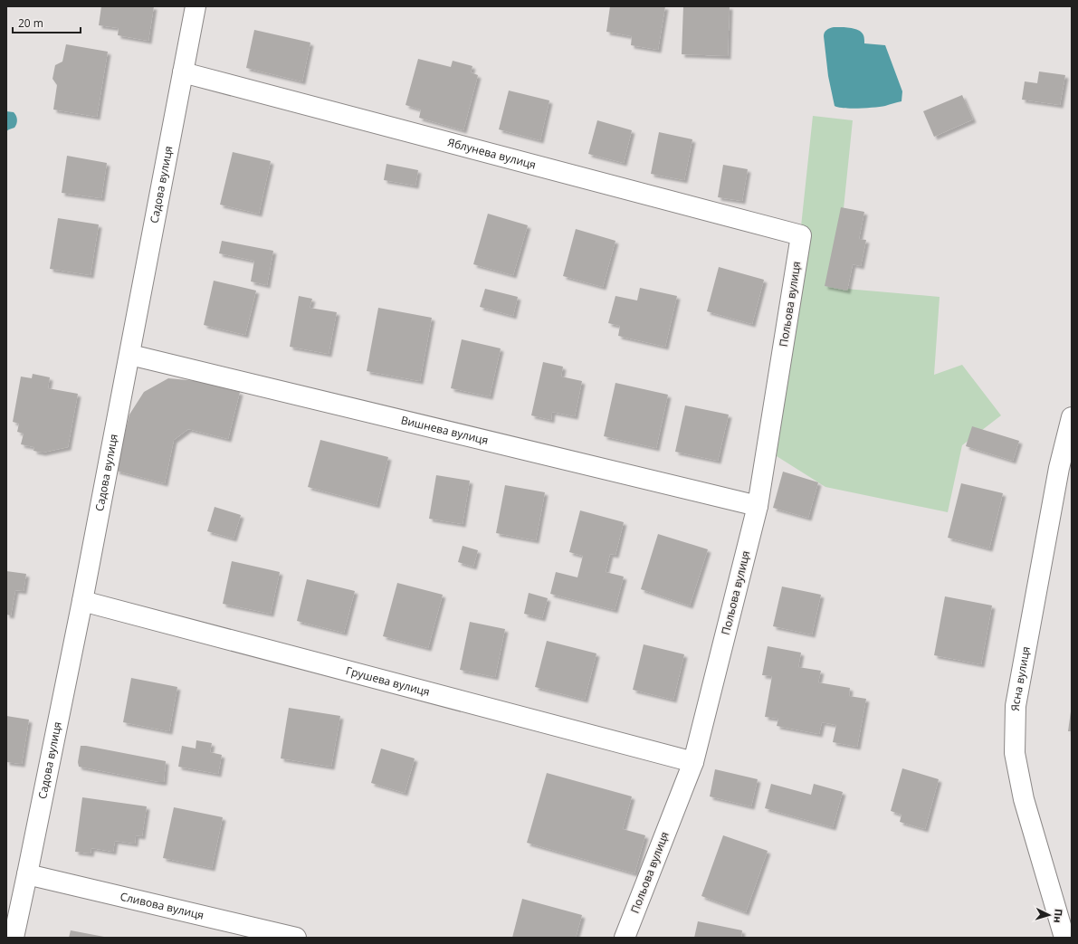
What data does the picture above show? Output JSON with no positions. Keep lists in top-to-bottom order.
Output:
{
  "streets": {
    "street": [
      "Яблунева вулиця",
      "Садова вулиця",
      "Польова вулиця",
      "Вишнева вулиця",
      "Ясна вулиця",
      "Грушева вулиця",
      "Сливова вулиця"
    ]
  },
  "crossings": [
    ["Яблунева вулиця", "Садова вулиця"],
    ["Яблунева вулиця", "Польова вулиця"],
    ["Садова вулиця", "Вишнева вулиця"],
    ["Садова вулиця", "Грушева вулиця"],
    ["Садова вулиця", "Сливова вулиця"],
    ["Польова вулиця", "Вишнева вулиця"],
    ["Польова вулиця", "Грушева вулиця"]
  ],
  "scale_bar": "20 m",
  "north": "right"
}
